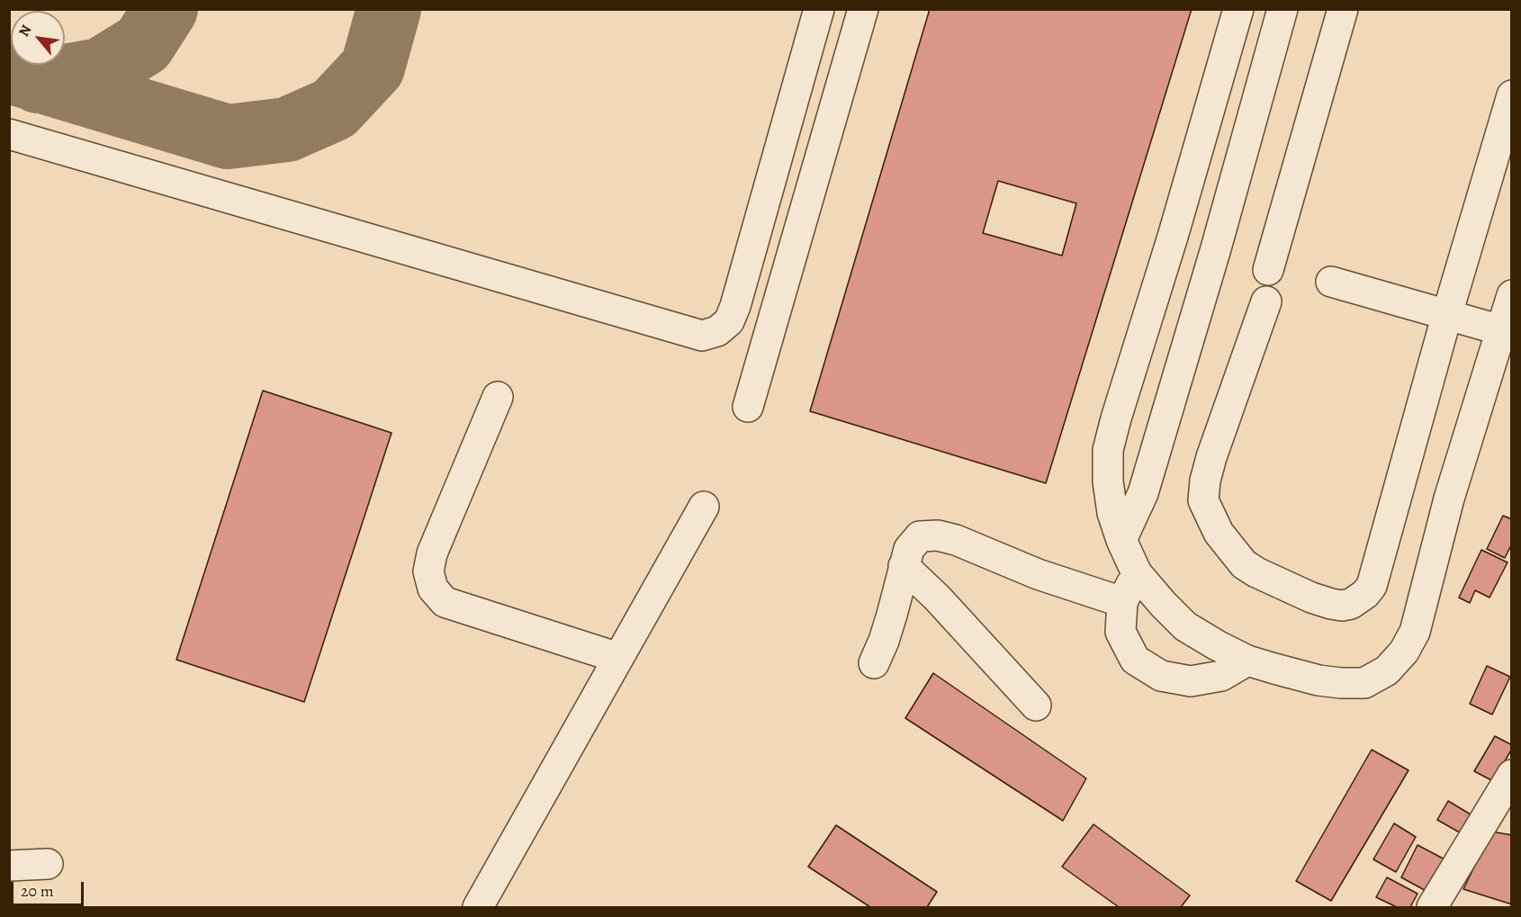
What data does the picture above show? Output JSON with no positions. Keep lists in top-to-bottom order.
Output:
{
  "scale_bar": "20 m",
  "north": "top left"
}
